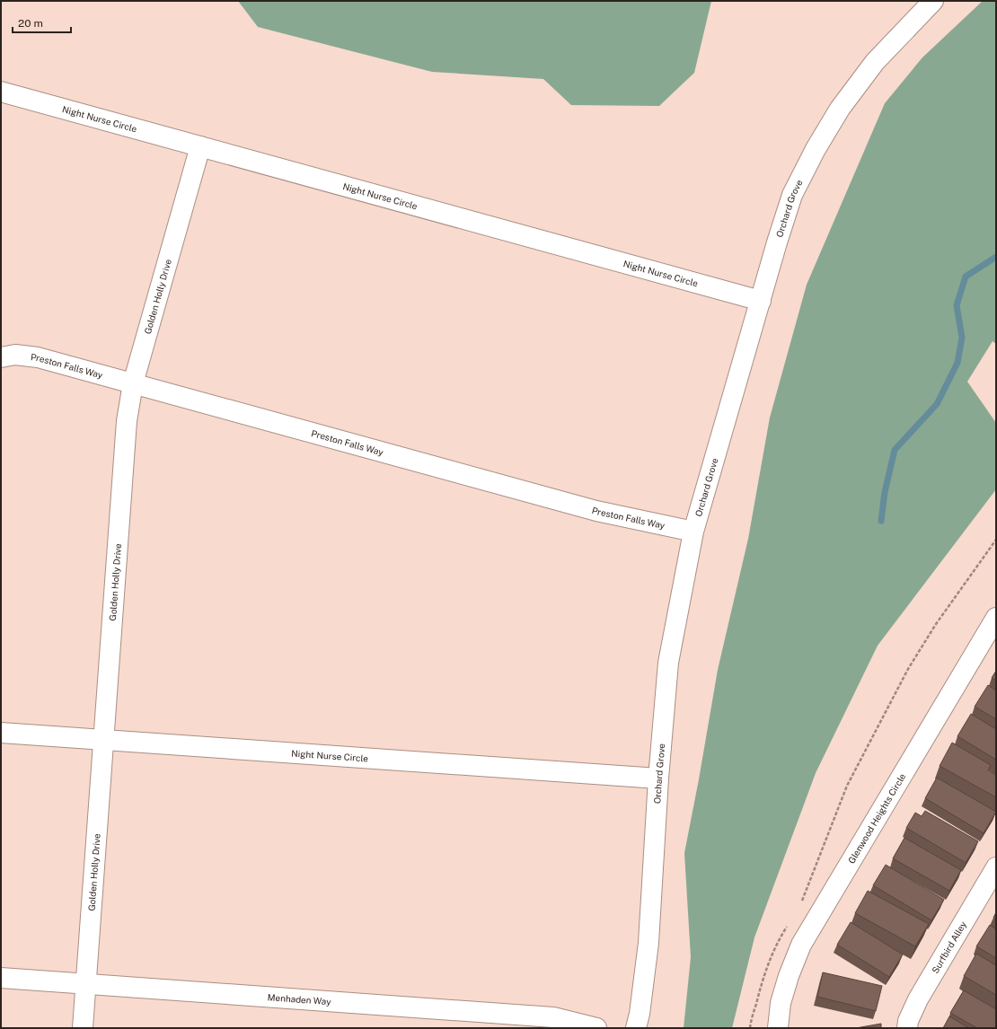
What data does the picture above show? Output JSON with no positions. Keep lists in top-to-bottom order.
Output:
{
  "streets": {
    "street": [
      "Night Nurse Circle",
      "Orchard Grove",
      "Golden Holly Drive",
      "Preston Falls Way",
      "Glenwood Heights Circle",
      "Surfbird Alley",
      "Menhaden Way"
    ]
  },
  "crossings": [
    ["Night Nurse Circle", "Orchard Grove"],
    ["Night Nurse Circle", "Golden Holly Drive"],
    ["Orchard Grove", "Preston Falls Way"],
    ["Golden Holly Drive", "Preston Falls Way"],
    ["Golden Holly Drive", "Menhaden Way"]
  ],
  "scale_bar": "20 m"
}
